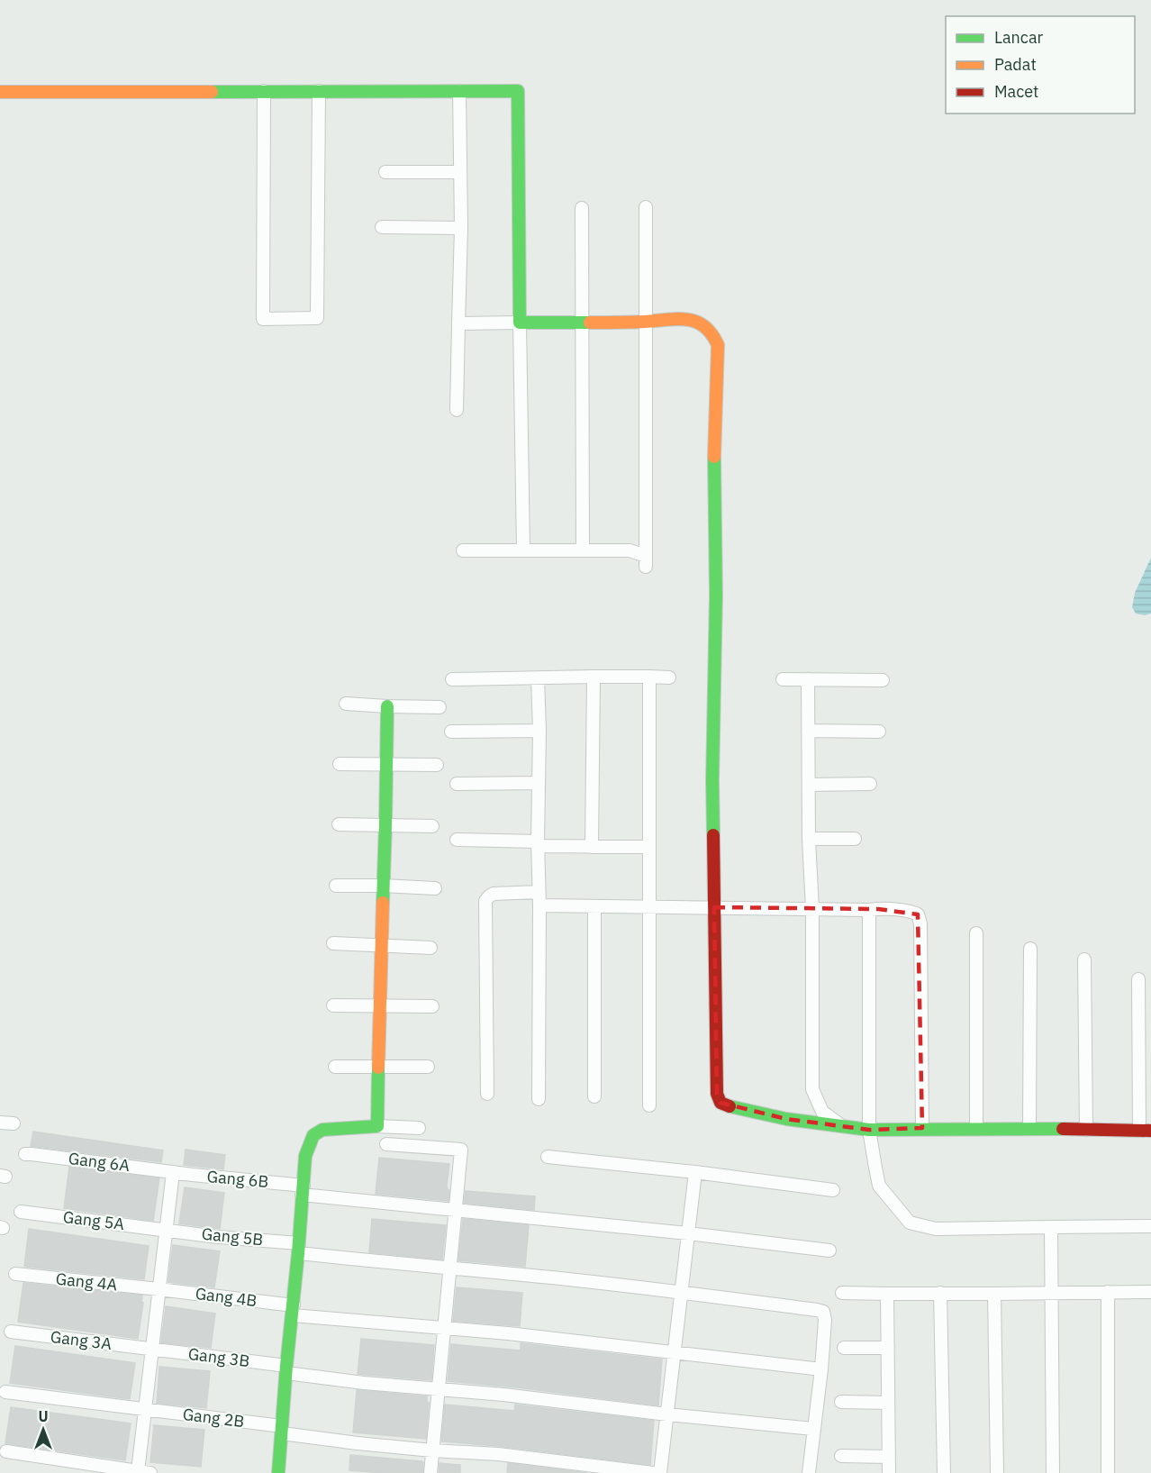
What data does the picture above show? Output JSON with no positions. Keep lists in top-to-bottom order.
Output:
{
  "streets": {
    "street": [
      "Gang 6A",
      "Gang 6B",
      "Gang 5A",
      "Gang 5B",
      "Gang 4A",
      "Gang 4B",
      "Gang 3A",
      "Gang 3B",
      "Gang 2B"
    ]
  },
  "crossings": [
    ["Gang 6A", "Gang 6B"],
    ["Gang 5A", "Gang 5B"],
    ["Gang 5B", "Gang 4B"],
    ["Gang 4A", "Gang 4B"],
    ["Gang 3A", "Gang 3B"]
  ],
  "legend": ["Lancar", "Padat", "Macet"],
  "north": "top"
}
